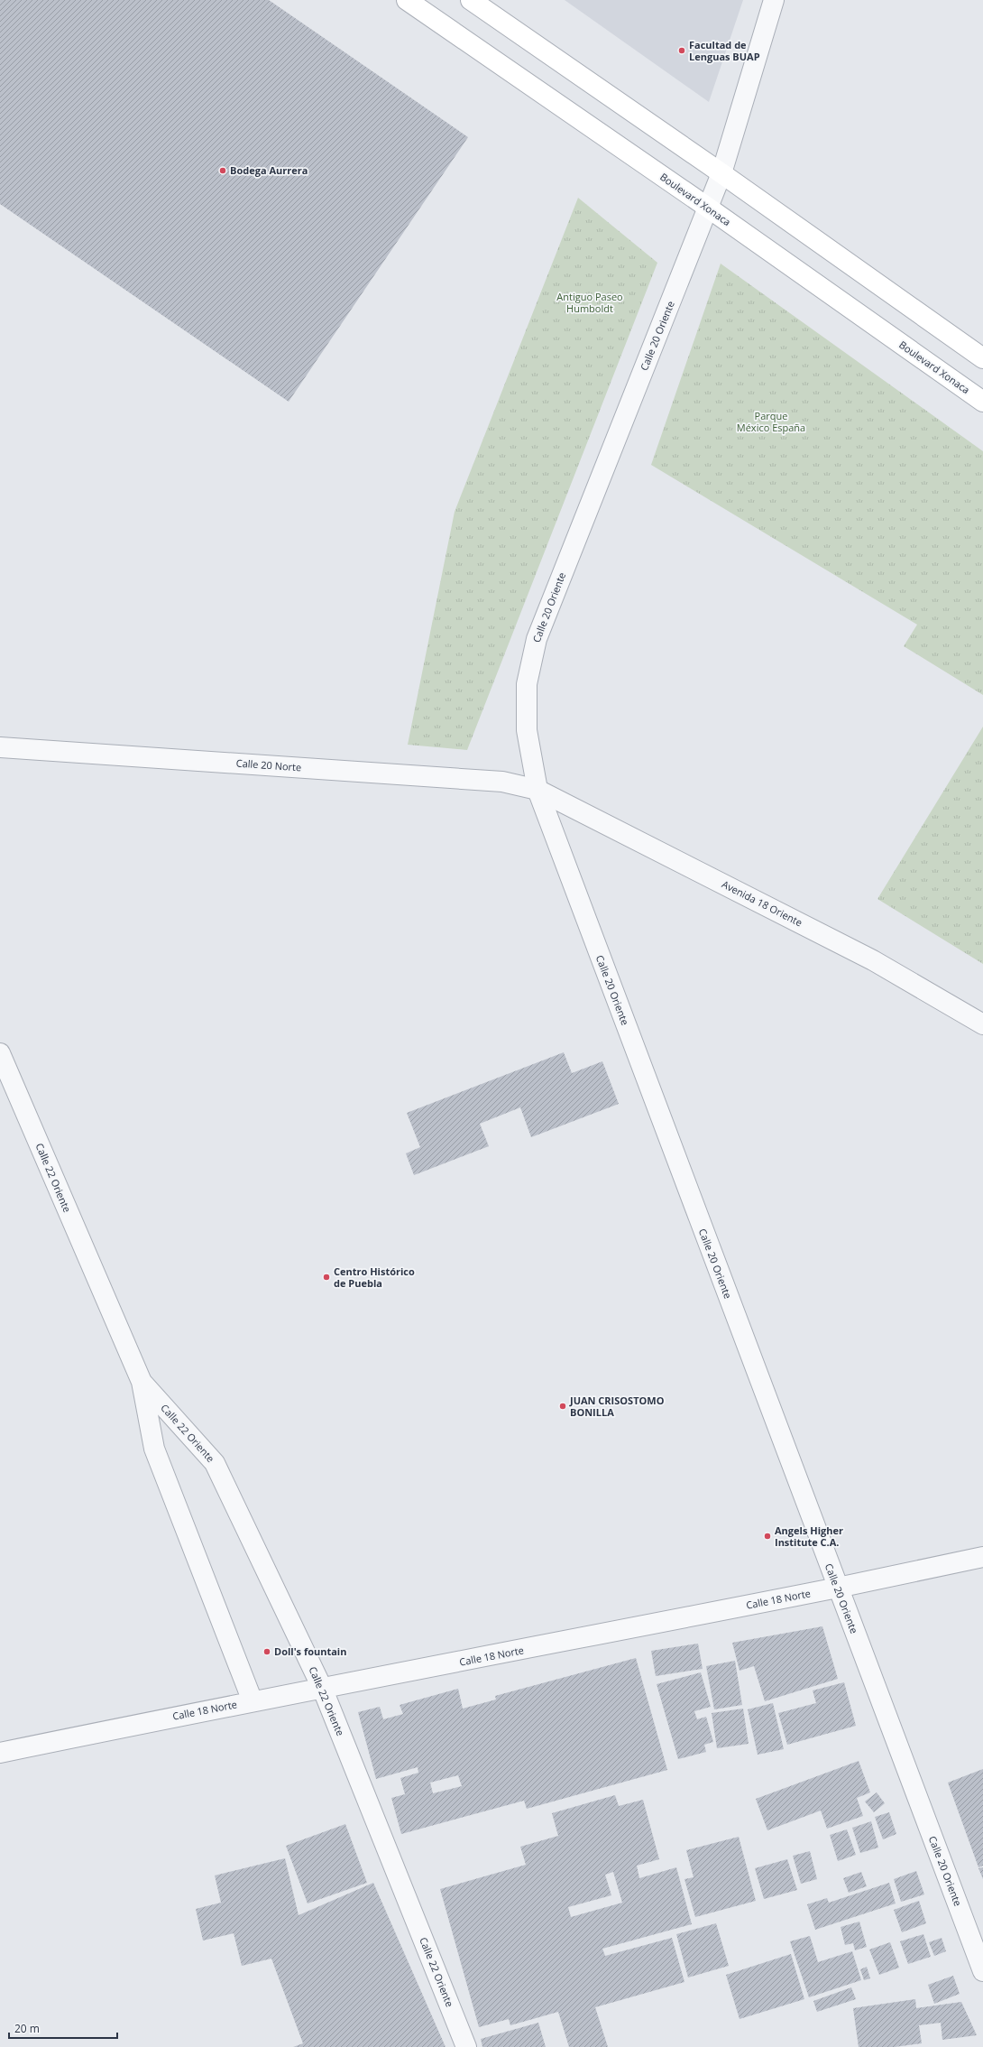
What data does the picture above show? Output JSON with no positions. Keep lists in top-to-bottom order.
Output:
{
  "streets": {
    "main road": ["Boulevard Xonaca"],
    "street": [
      "Calle 20 Oriente",
      "Calle 20 Norte",
      "Avenida 18 Oriente",
      "Calle 22 Oriente",
      "Calle 18 Norte"
    ]
  },
  "crossings": [
    ["Boulevard Xonaca", "Calle 20 Oriente"],
    ["Calle 20 Oriente", "Calle 20 Norte"],
    ["Calle 20 Oriente", "Avenida 18 Oriente"],
    ["Calle 20 Oriente", "Calle 18 Norte"],
    ["Calle 20 Norte", "Avenida 18 Oriente"],
    ["Calle 22 Oriente", "Calle 18 Norte"]
  ],
  "parks": ["Antiguo Paseo Humboldt", "Parque México España"],
  "places": [
    "Facultad de Lenguas BUAP",
    "Bodega Aurrera",
    "Centro Histórico de Puebla",
    "JUAN CRISOSTOMO BONILLA",
    "Angels Higher Institute C.A.",
    "Doll's fountain"
  ],
  "scale_bar": "20 m"
}
